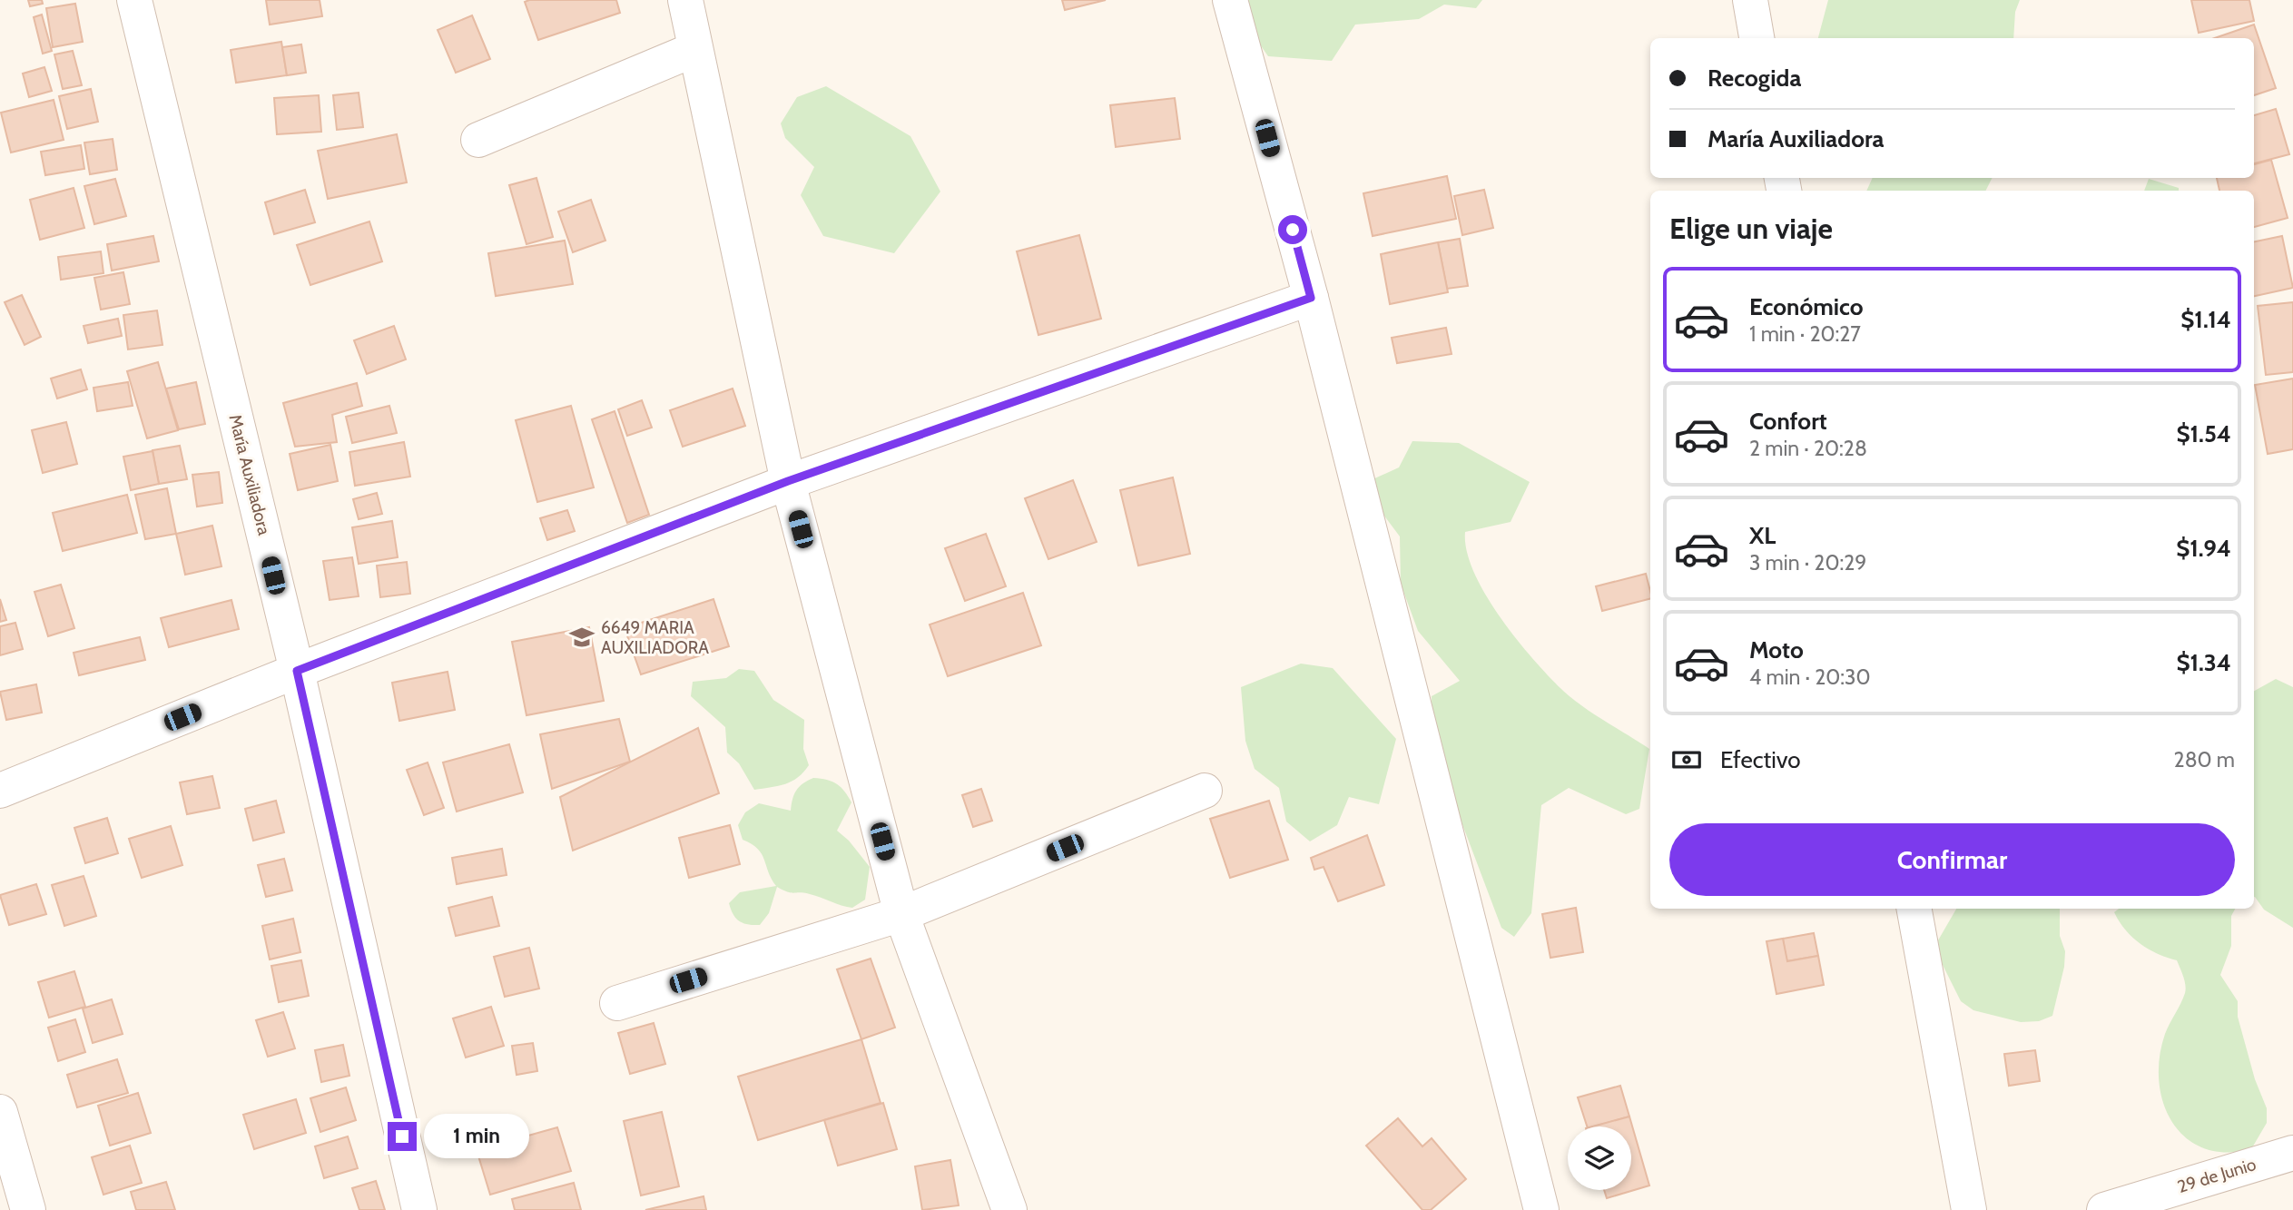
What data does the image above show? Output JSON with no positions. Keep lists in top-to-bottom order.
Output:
{
  "streets": {
    "street": ["María Auxiliadora", "29 de Junio"]
  },
  "places": {
    "school or university": ["6649 MARIA AUXILIADORA"]
  },
  "page": {
    "banner": ["Recogida", "María Auxiliadora"],
    "heading": "Elige un viaje",
    "list": [
      {
        "name": "Económico",
        "note": "1 min · 20:27",
        "value": "$1.14"
      },
      {
        "name": "Confort",
        "note": "2 min · 20:28",
        "value": "$1.54"
      },
      {
        "name": "XL",
        "note": "3 min · 20:29",
        "value": "$1.94"
      },
      {
        "name": "Moto",
        "note": "4 min · 20:30",
        "value": "$1.34"
      }
    ],
    "pay": ["Efectivo", "280 m"],
    "buttons": "Confirmar",
    "bubble": "1 min"
  }
}
